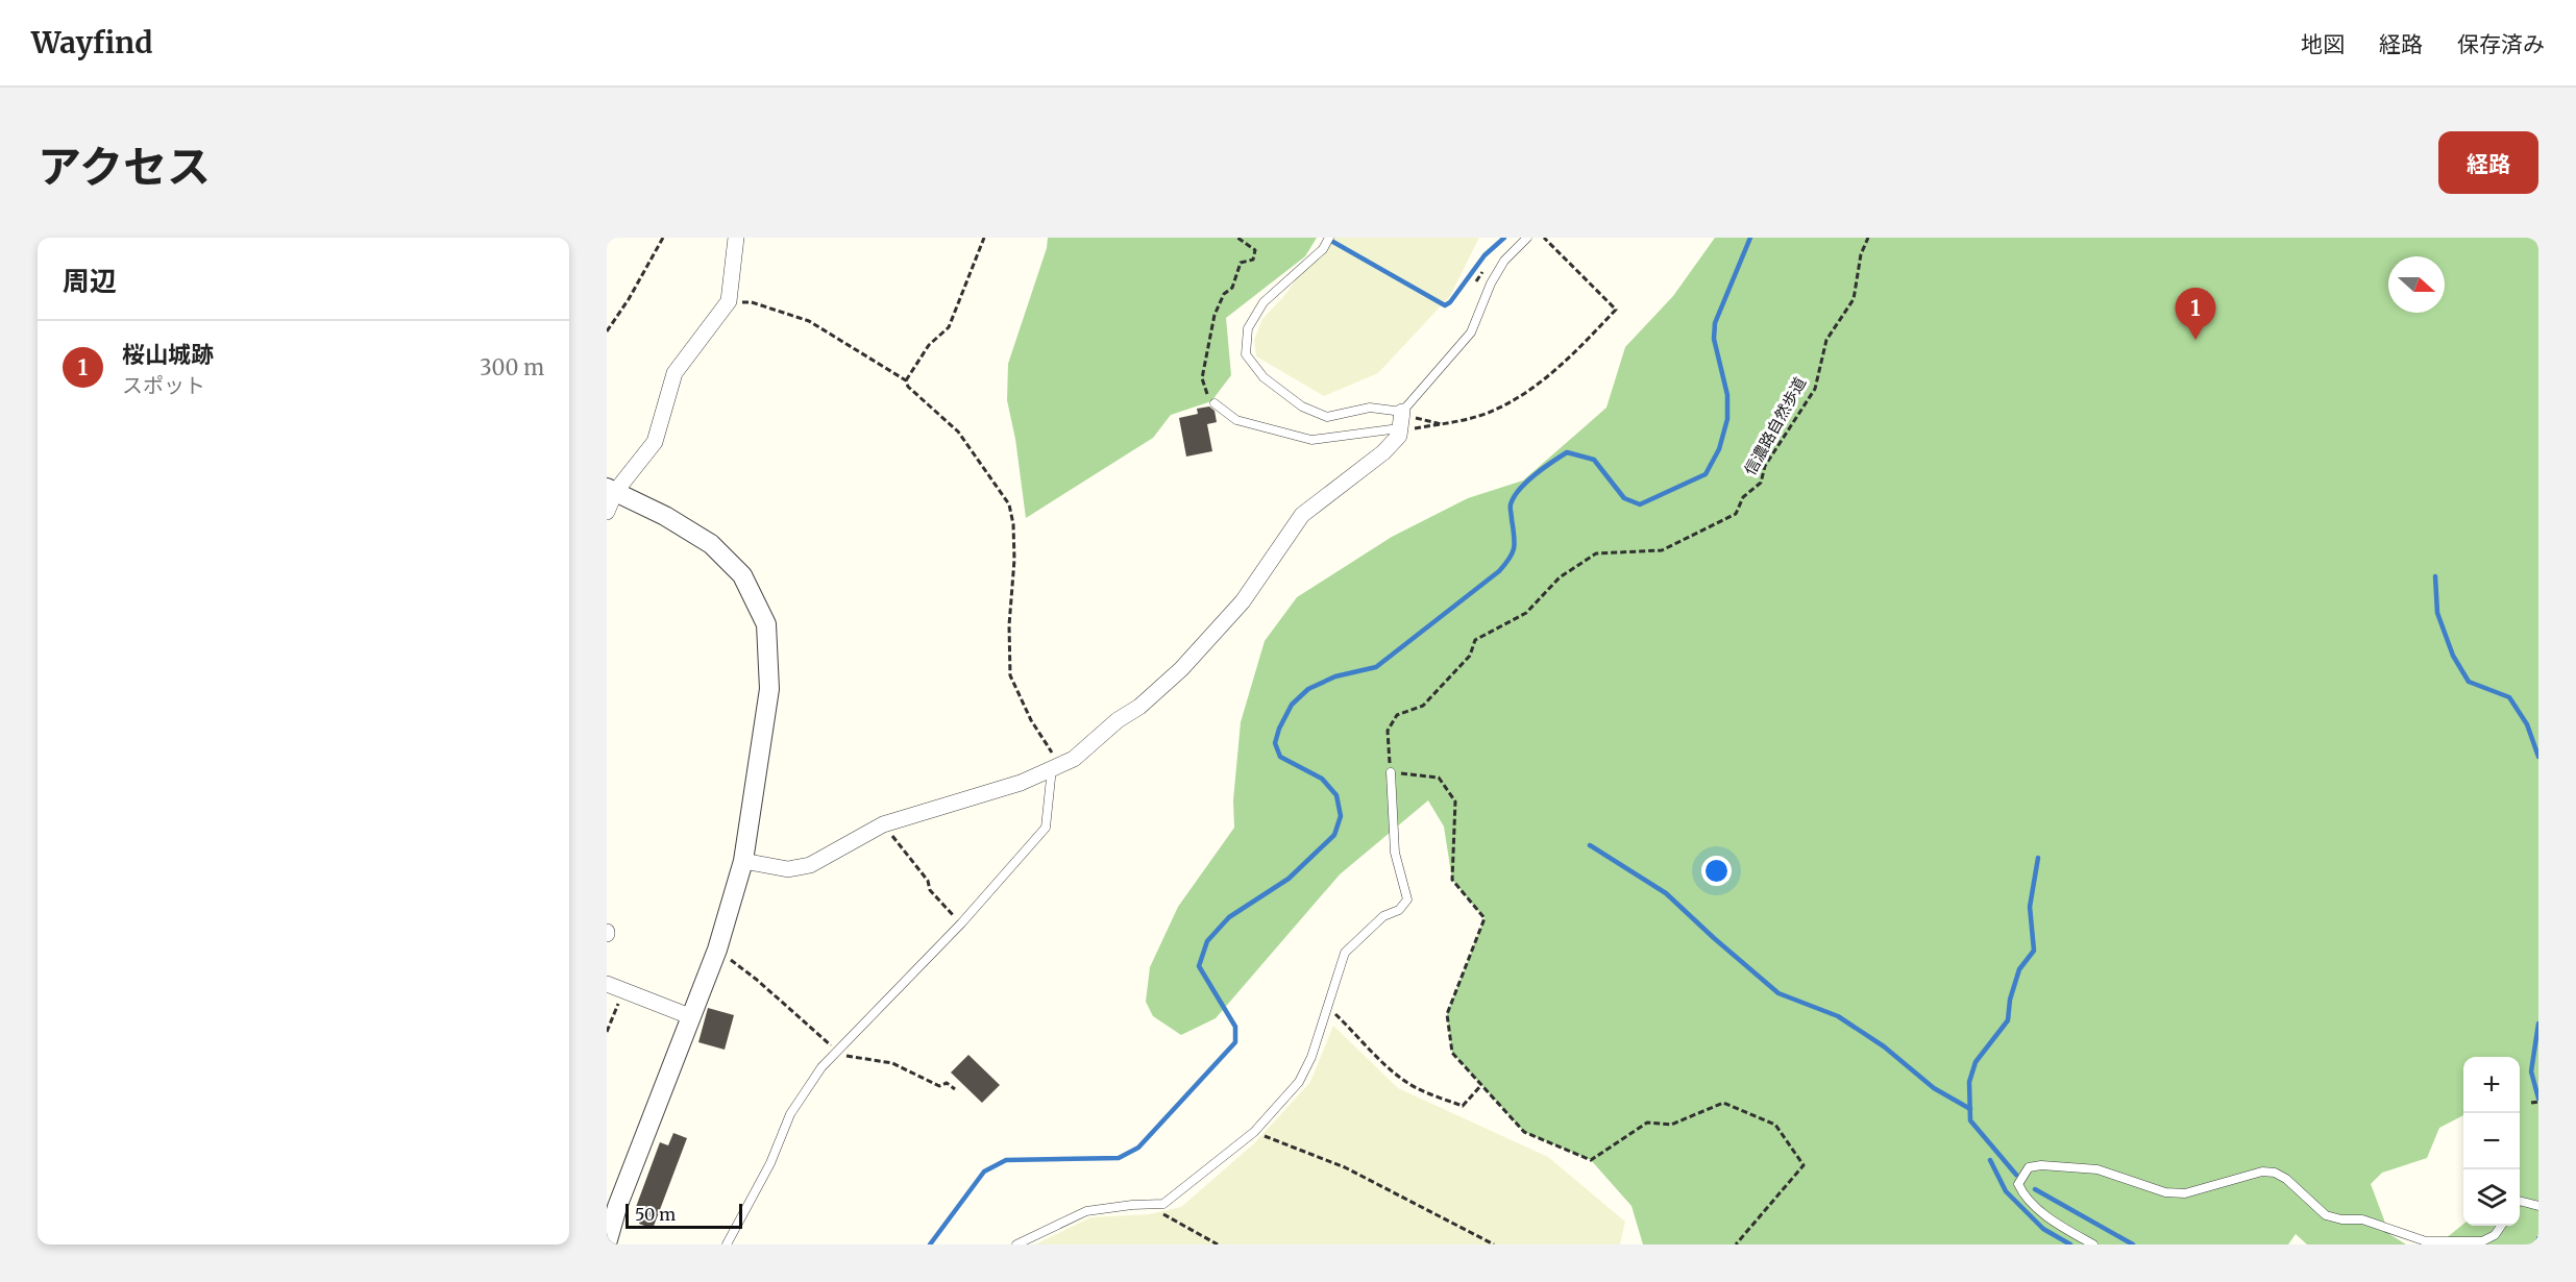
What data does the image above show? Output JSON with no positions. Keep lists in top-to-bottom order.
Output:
{
  "streets": {
    "path": ["信濃路自然歩道"]
  },
  "scale_bar": "50 m",
  "north": "right",
  "page": {
    "header": "Wayfind",
    "nav": ["地図", "経路", "保存済み"],
    "title": "アクセス",
    "buttons": "経路",
    "heading": "周辺",
    "pins": "1",
    "list": [
      {
        "mark": "1",
        "name": "桜山城跡",
        "note": "スポット",
        "value": "300 m"
      }
    ],
    "map_buttons": ["+", "−"],
    "scale": "50 m"
  }
}
